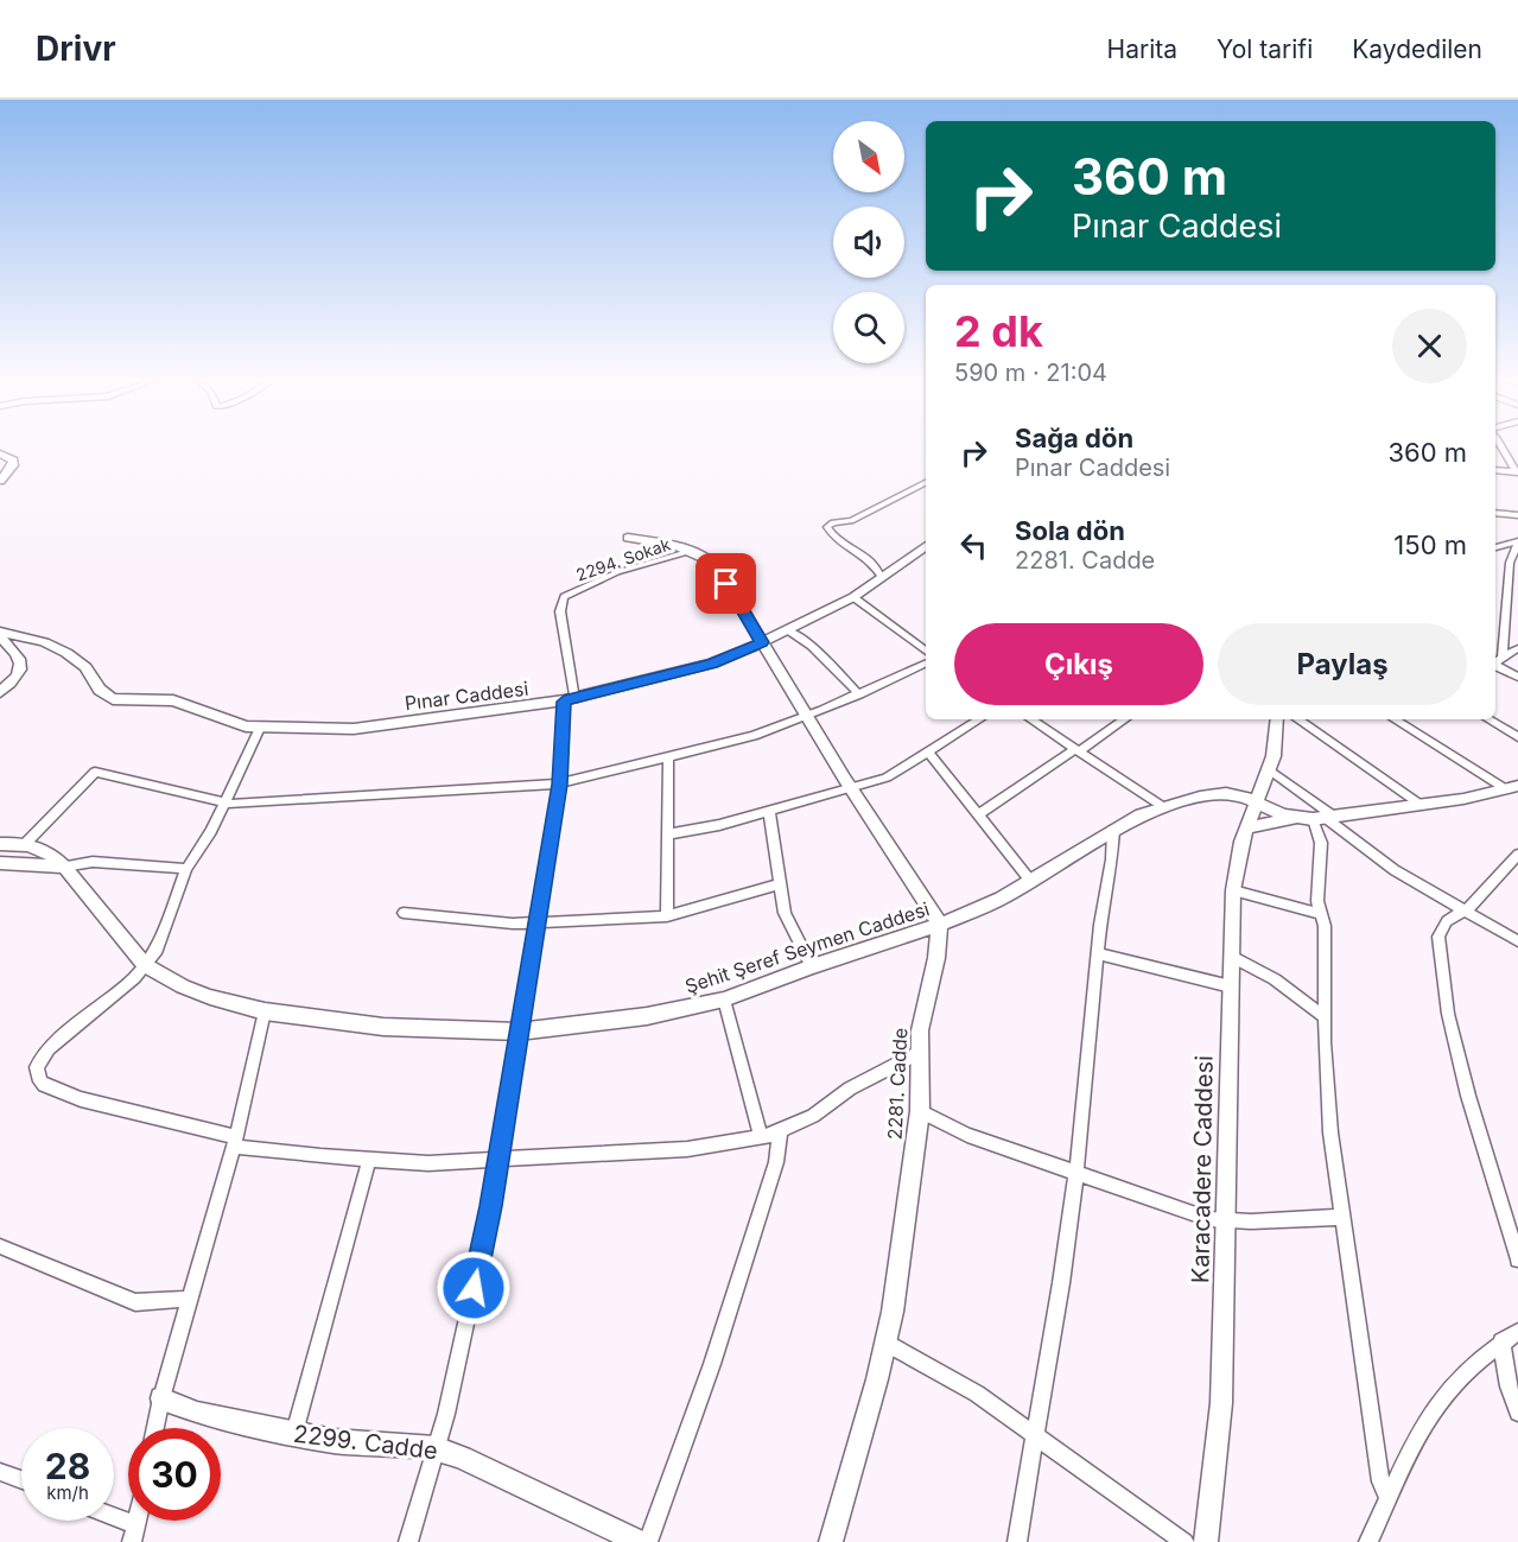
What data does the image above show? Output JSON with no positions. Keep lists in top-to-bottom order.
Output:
{
  "streets": {
    "street": [
      "2294. Sokak",
      "Pınar Caddesi",
      "Şehit Şeref Seymen Caddesi",
      "2281. Cadde",
      "Karacadere Caddesi",
      "2299. Cadde"
    ]
  },
  "crossings": [
    ["2294. Sokak", "Pınar Caddesi"],
    ["Şehit Şeref Seymen Caddesi", "2281. Cadde"],
    ["Şehit Şeref Seymen Caddesi", "Karacadere Caddesi"]
  ],
  "north": "bottom right",
  "page": {
    "header": "Drivr",
    "nav": ["Harita", "Yol tarifi", "Kaydedilen"],
    "turn": ["360 m", "Pınar Caddesi"],
    "heading": ["2 dk", "590 m · 21:04"],
    "list": [
      {
        "name": "Sağa dön",
        "note": "Pınar Caddesi",
        "value": "360 m"
      },
      {
        "name": "Sola dön",
        "note": "2281. Cadde",
        "value": "150 m"
      }
    ],
    "buttons": ["Çıkış", "Paylaş"],
    "speed": "28 km/h",
    "limit": "30"
  }
}
